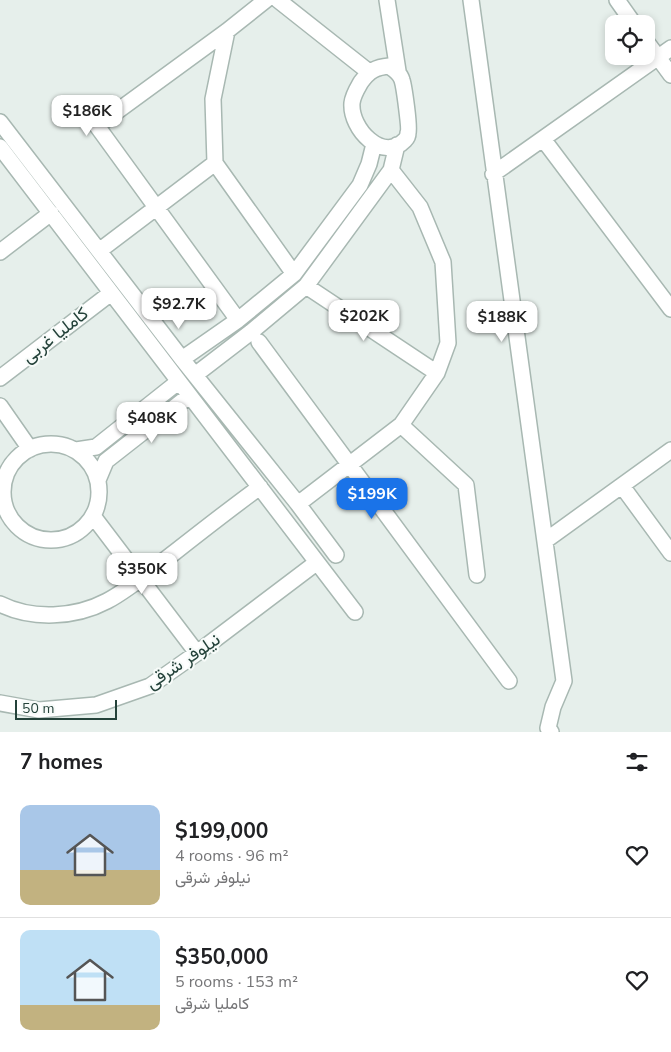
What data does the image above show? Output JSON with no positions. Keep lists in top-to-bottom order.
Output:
{
  "streets": {
    "street": ["کاملیا غربی", "نیلوفر شرقی"]
  },
  "scale_bar": "50 m",
  "page": {
    "price": [
      "$186K",
      "$92.7K",
      "$202K",
      "$188K",
      "$408K",
      "$199K",
      "$350K"
    ],
    "scale": "50 m",
    "heading": "7 homes",
    "list": [
      {
        "name": "$199,000",
        "note": "4 rooms · 96 m² · نیلوفر شرقی"
      },
      {
        "name": "$350,000",
        "note": "5 rooms · 153 m² · کاملیا شرقی"
      }
    ]
  }
}
